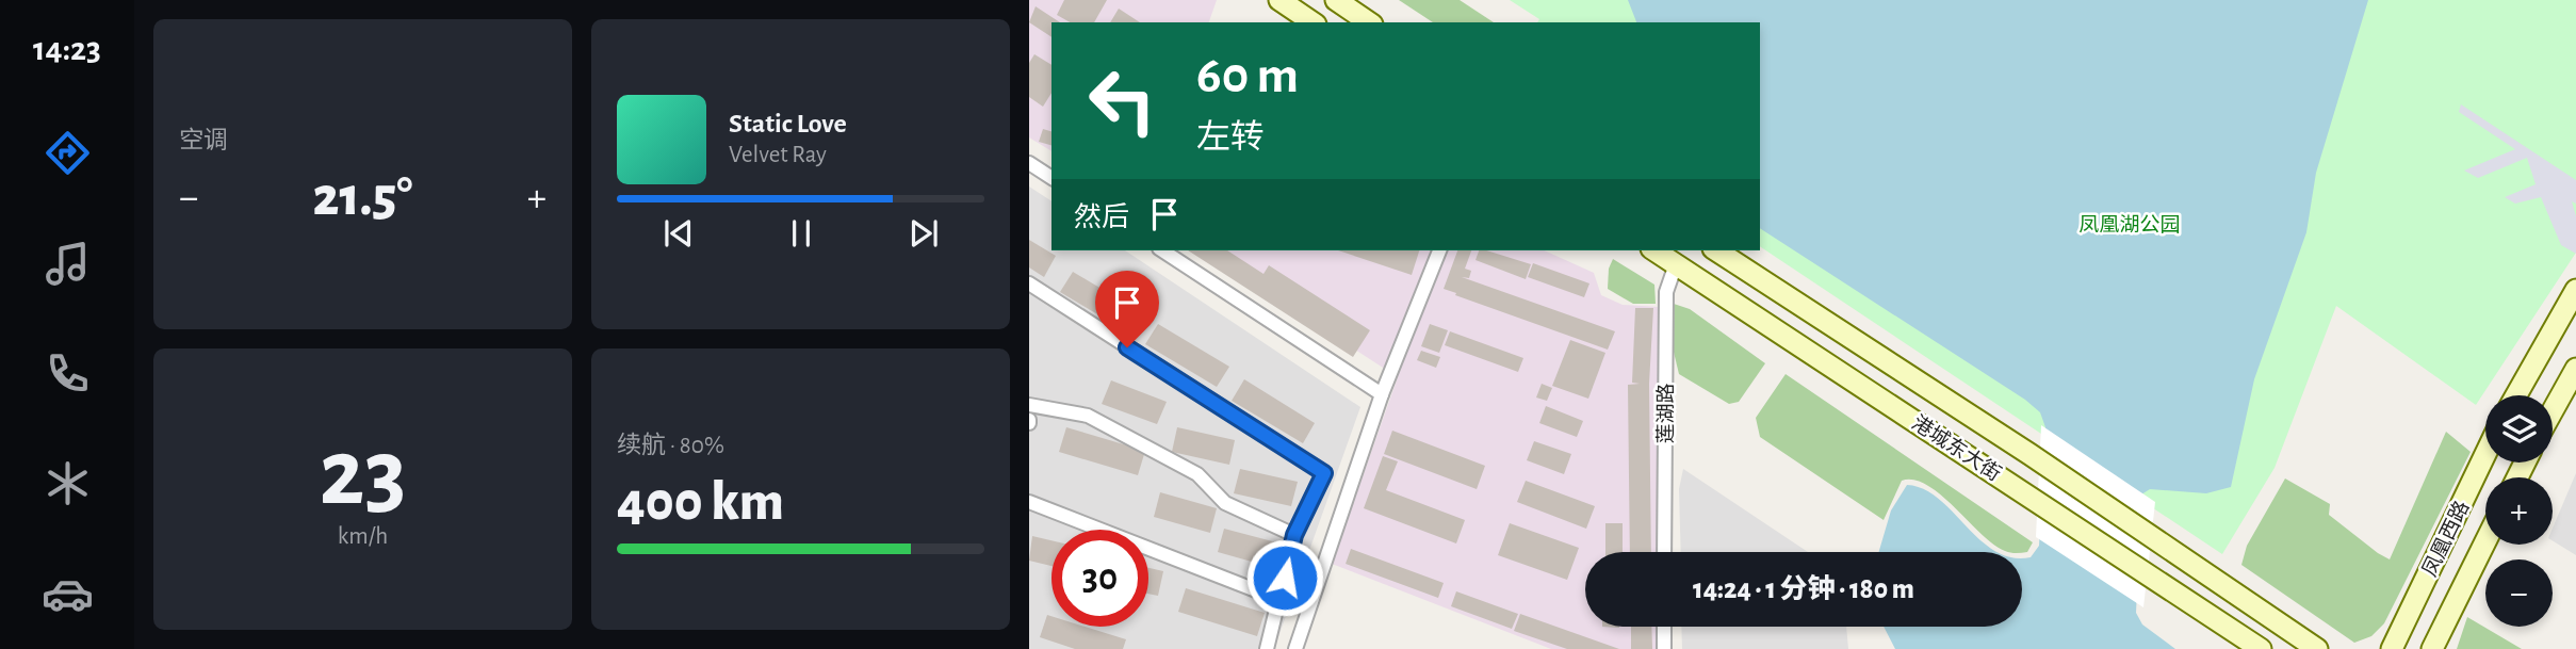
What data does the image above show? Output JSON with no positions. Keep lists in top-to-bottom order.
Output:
{
  "streets": {
    "main road": ["港城东大街", "凤凰西路"],
    "street": ["莲湖路"]
  },
  "crossings": [
    ["莲湖路", "港城东大街"]
  ],
  "parks": ["凤凰湖公园"],
  "page": {
    "tabs": "14:23",
    "tile": [
      "空调",
      ["23", "km/h"],
      ["续航 · 80%", "400 km"]
    ],
    "turn": ["60 m", "左转"],
    "song": ["Static Love", "Velvet Ray"],
    "heat": ["−", "21.5°", "+"],
    "then": "然后",
    "map_buttons": ["+", "−"],
    "limit": "30",
    "trip": "14:24 · 1 分钟 · 180 m"
  }
}
